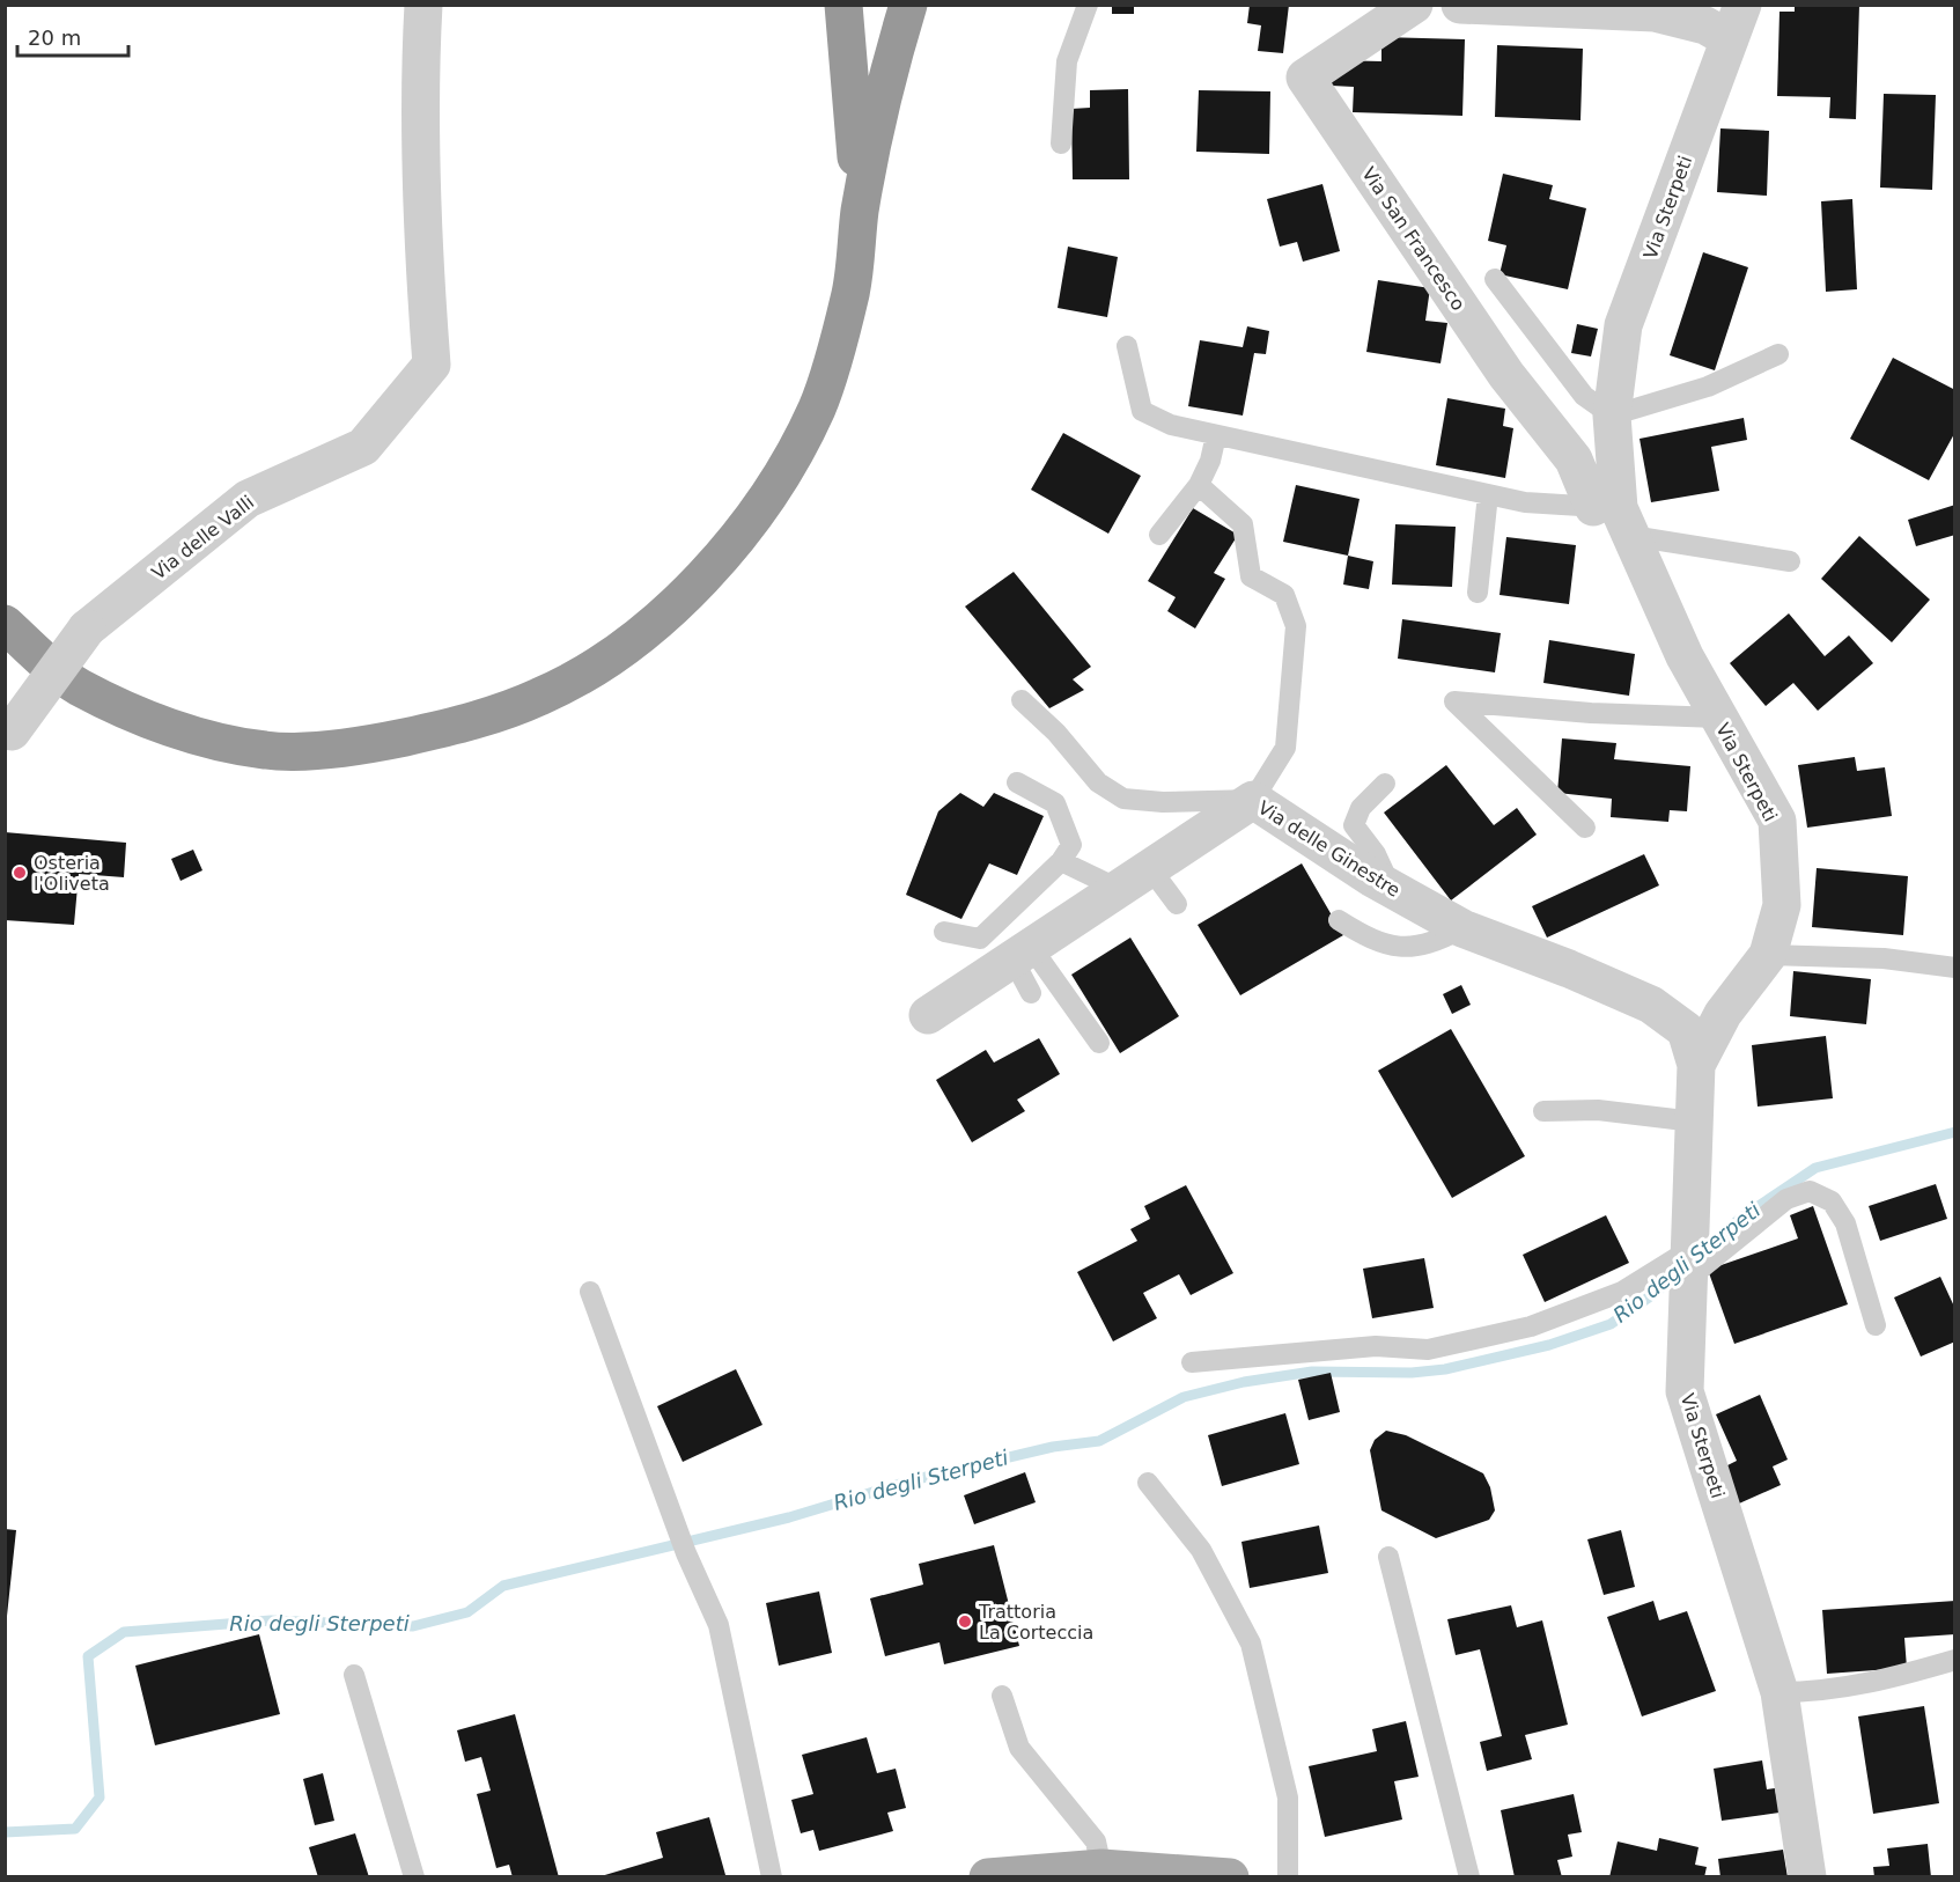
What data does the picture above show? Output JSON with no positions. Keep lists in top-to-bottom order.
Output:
{
  "streets": {
    "street": [
      "Via Sterpeti",
      "Via San Francesco",
      "Via delle Valli",
      "Via delle Ginestre"
    ]
  },
  "crossings": [
    ["Via Sterpeti", "Via San Francesco"],
    ["Via Sterpeti", "Via delle Ginestre"]
  ],
  "water": ["Rio degli Sterpeti"],
  "places": ["Osteria l'Oliveta", "Trattoria La Corteccia"],
  "scale_bar": "20 m"
}
